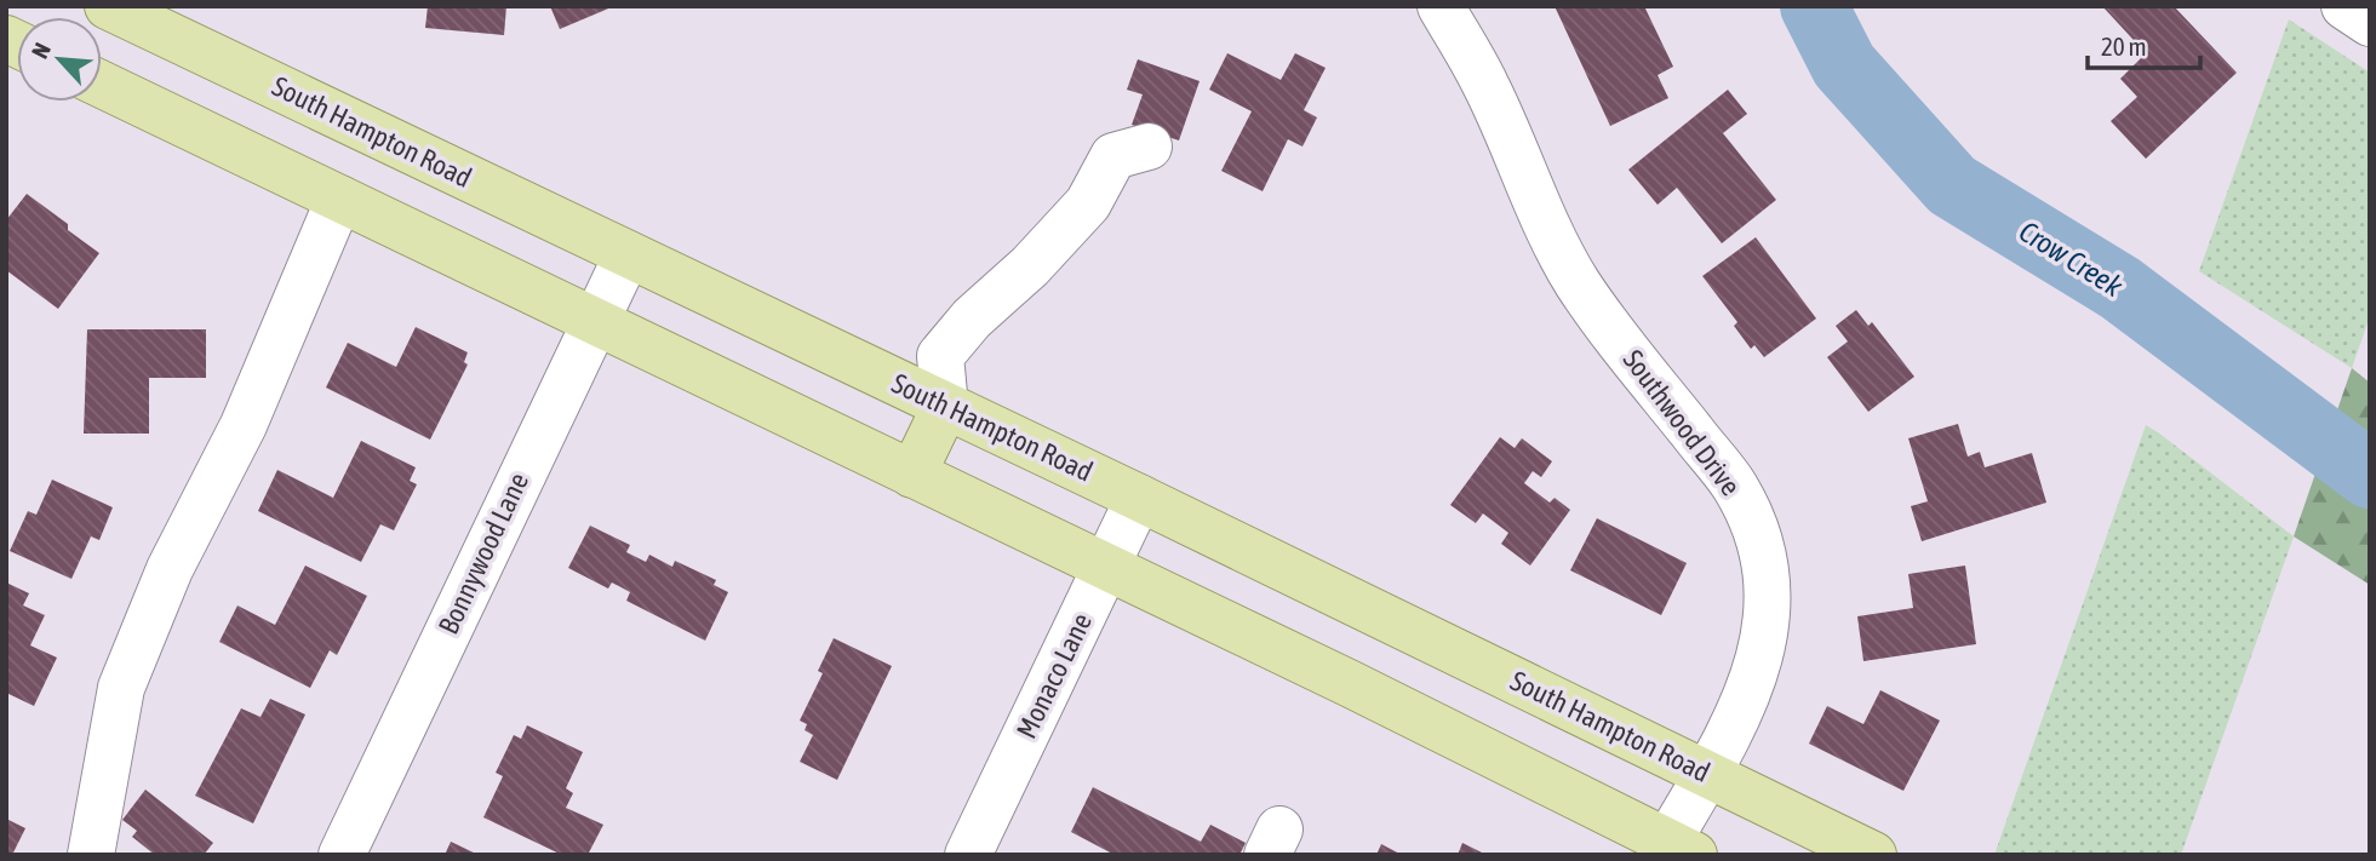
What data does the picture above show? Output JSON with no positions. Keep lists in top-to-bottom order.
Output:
{
  "streets": {
    "main road": ["South Hampton Road"],
    "street": ["Southwood Drive", "Bonnywood Lane", "Monaco Lane"]
  },
  "crossings": [
    ["South Hampton Road", "Southwood Drive"],
    ["South Hampton Road", "Bonnywood Lane"],
    ["South Hampton Road", "Monaco Lane"]
  ],
  "water": ["Crow Creek"],
  "scale_bar": "20 m",
  "north": "top left"
}
